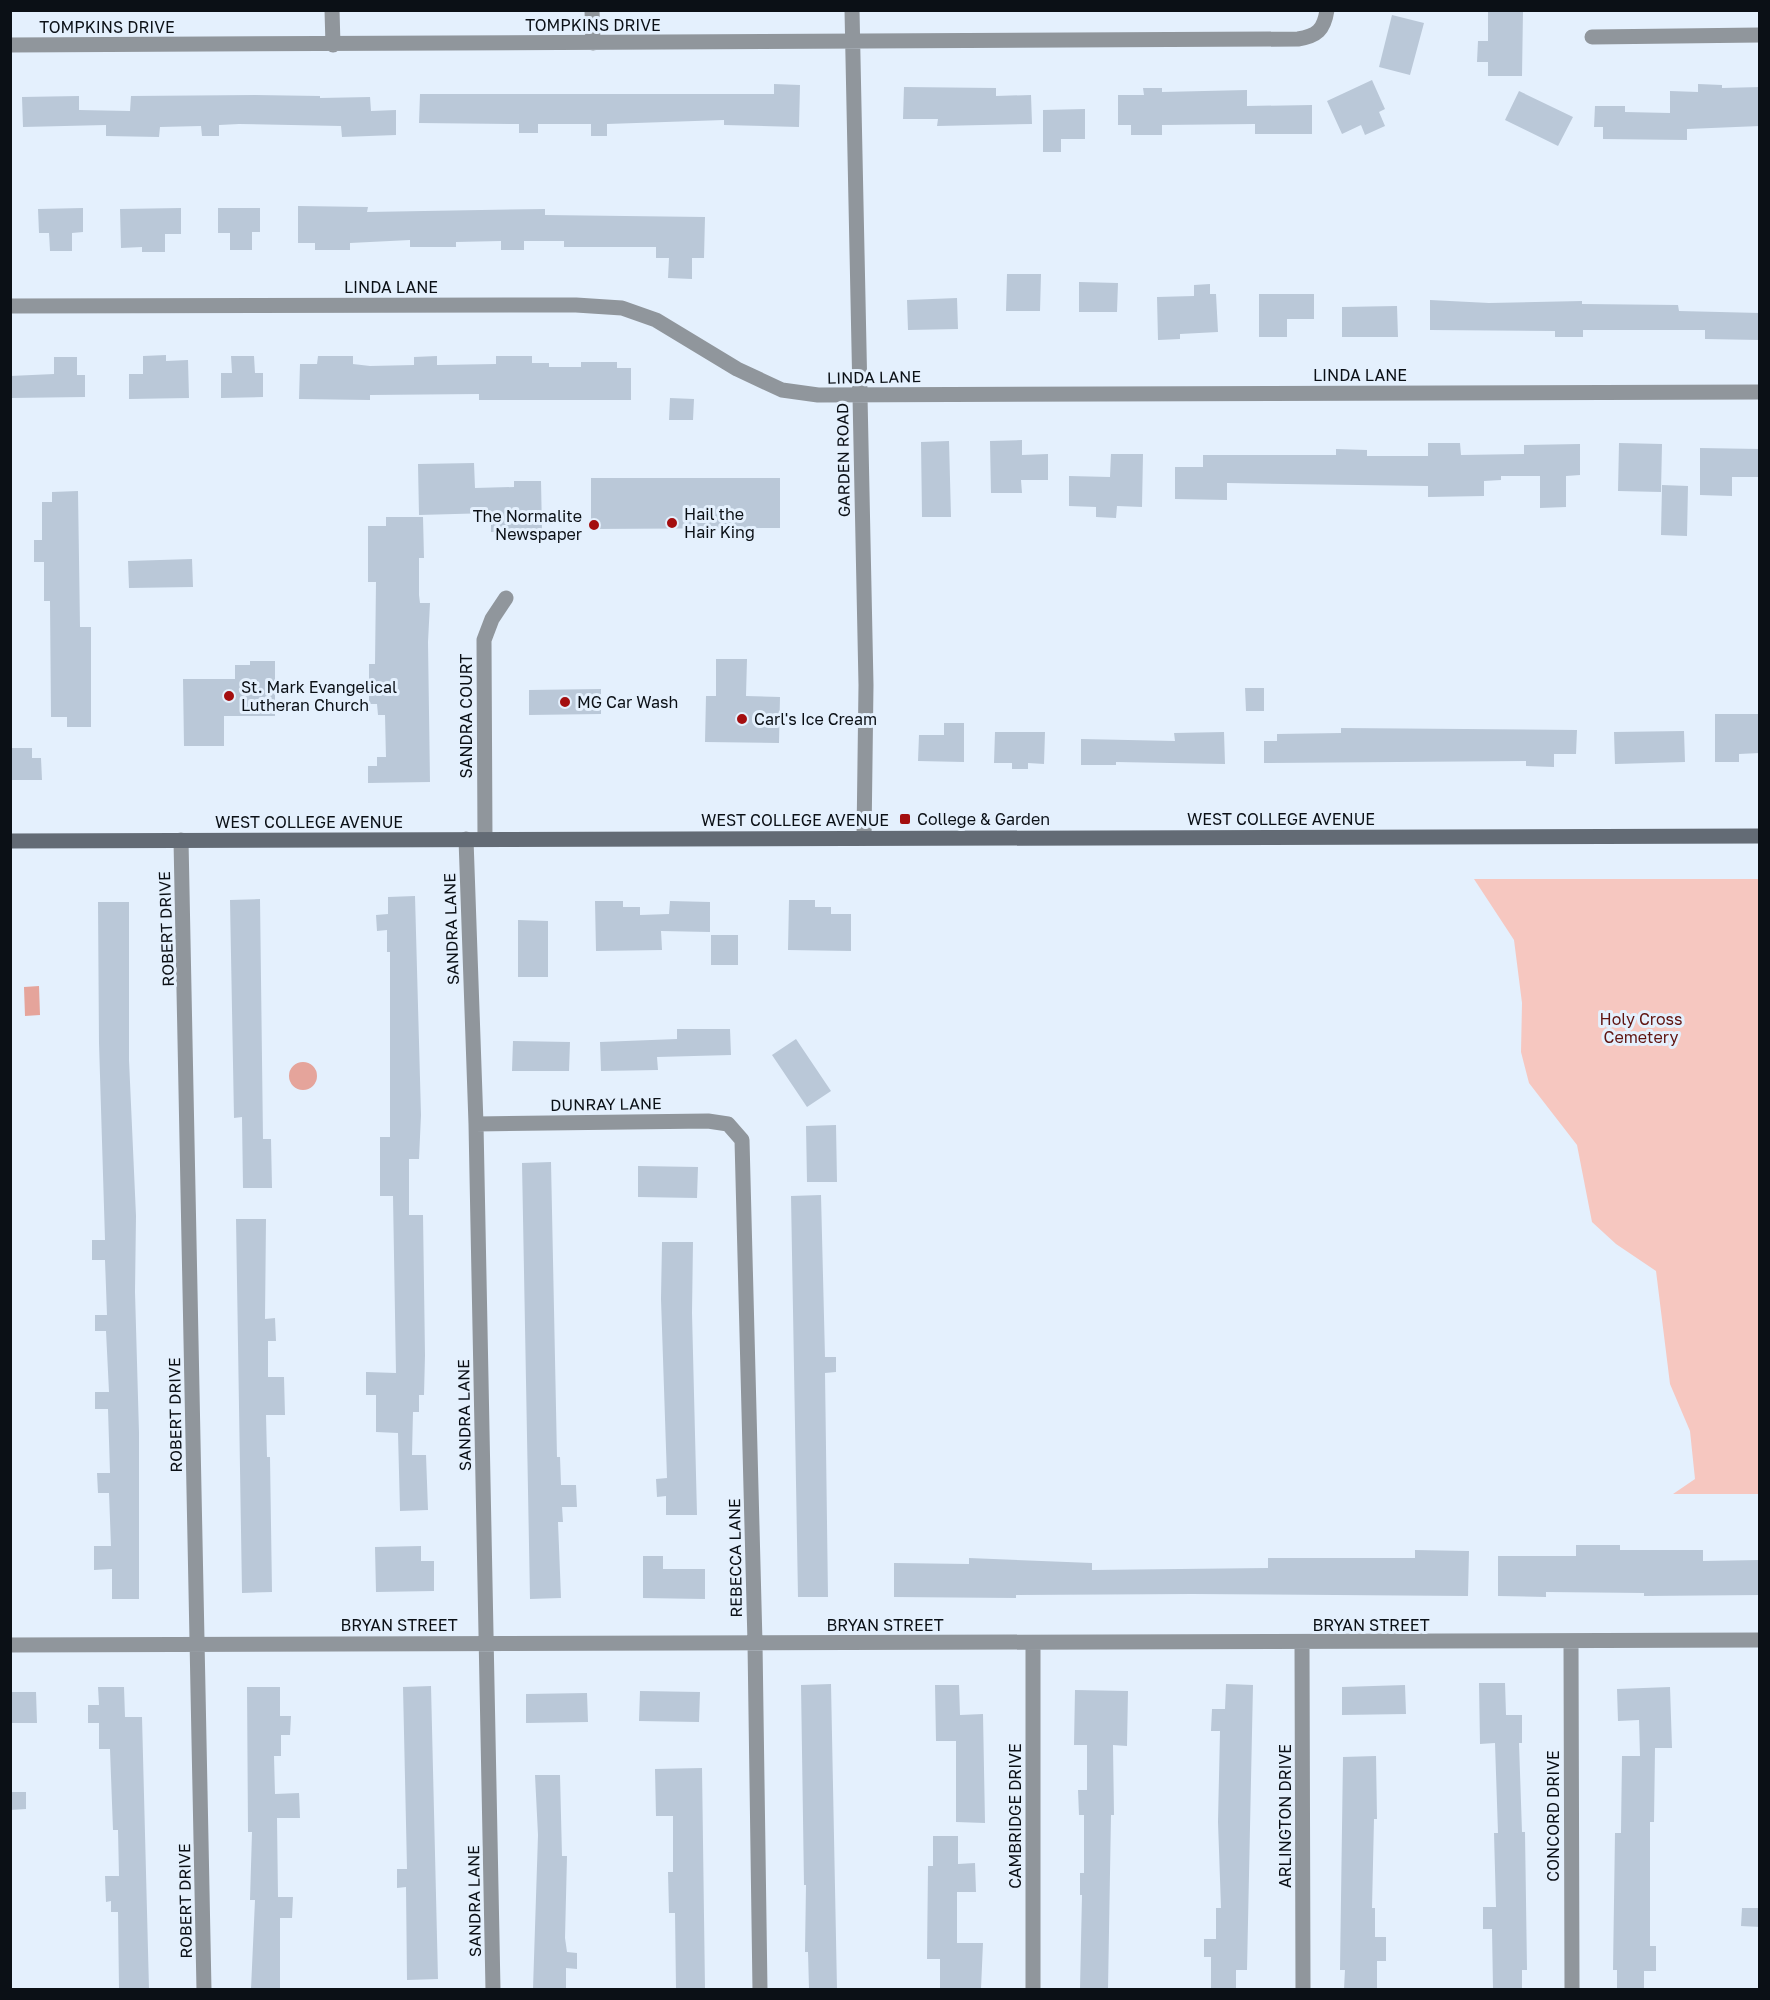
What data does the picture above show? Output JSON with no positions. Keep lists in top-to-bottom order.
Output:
{
  "streets": {
    "main road": ["WEST COLLEGE AVENUE"],
    "street": [
      "TOMPKINS DRIVE",
      "LINDA LANE",
      "GARDEN ROAD",
      "SANDRA COURT",
      "ROBERT DRIVE",
      "SANDRA LANE",
      "DUNRAY LANE",
      "REBECCA LANE",
      "BRYAN STREET",
      "CAMBRIDGE DRIVE",
      "ARLINGTON DRIVE",
      "CONCORD DRIVE"
    ]
  },
  "crossings": [
    ["TOMPKINS DRIVE", "GARDEN ROAD"],
    ["LINDA LANE", "GARDEN ROAD"],
    ["GARDEN ROAD", "WEST COLLEGE AVENUE"],
    ["SANDRA COURT", "WEST COLLEGE AVENUE"],
    ["WEST COLLEGE AVENUE", "ROBERT DRIVE"],
    ["WEST COLLEGE AVENUE", "SANDRA LANE"],
    ["ROBERT DRIVE", "BRYAN STREET"],
    ["SANDRA LANE", "DUNRAY LANE"],
    ["SANDRA LANE", "BRYAN STREET"],
    ["DUNRAY LANE", "REBECCA LANE"],
    ["REBECCA LANE", "BRYAN STREET"],
    ["BRYAN STREET", "CAMBRIDGE DRIVE"],
    ["BRYAN STREET", "ARLINGTON DRIVE"],
    ["BRYAN STREET", "CONCORD DRIVE"]
  ],
  "parks": ["Holy Cross Cemetery"],
  "places": {
    "other": [
      "Hail the Hair King",
      "The Normalite Newspaper",
      "St. Mark Evangelical Lutheran Church",
      "MG Car Wash",
      "Carl's Ice Cream"
    ],
    "transit": ["College & Garden"]
  }
}
